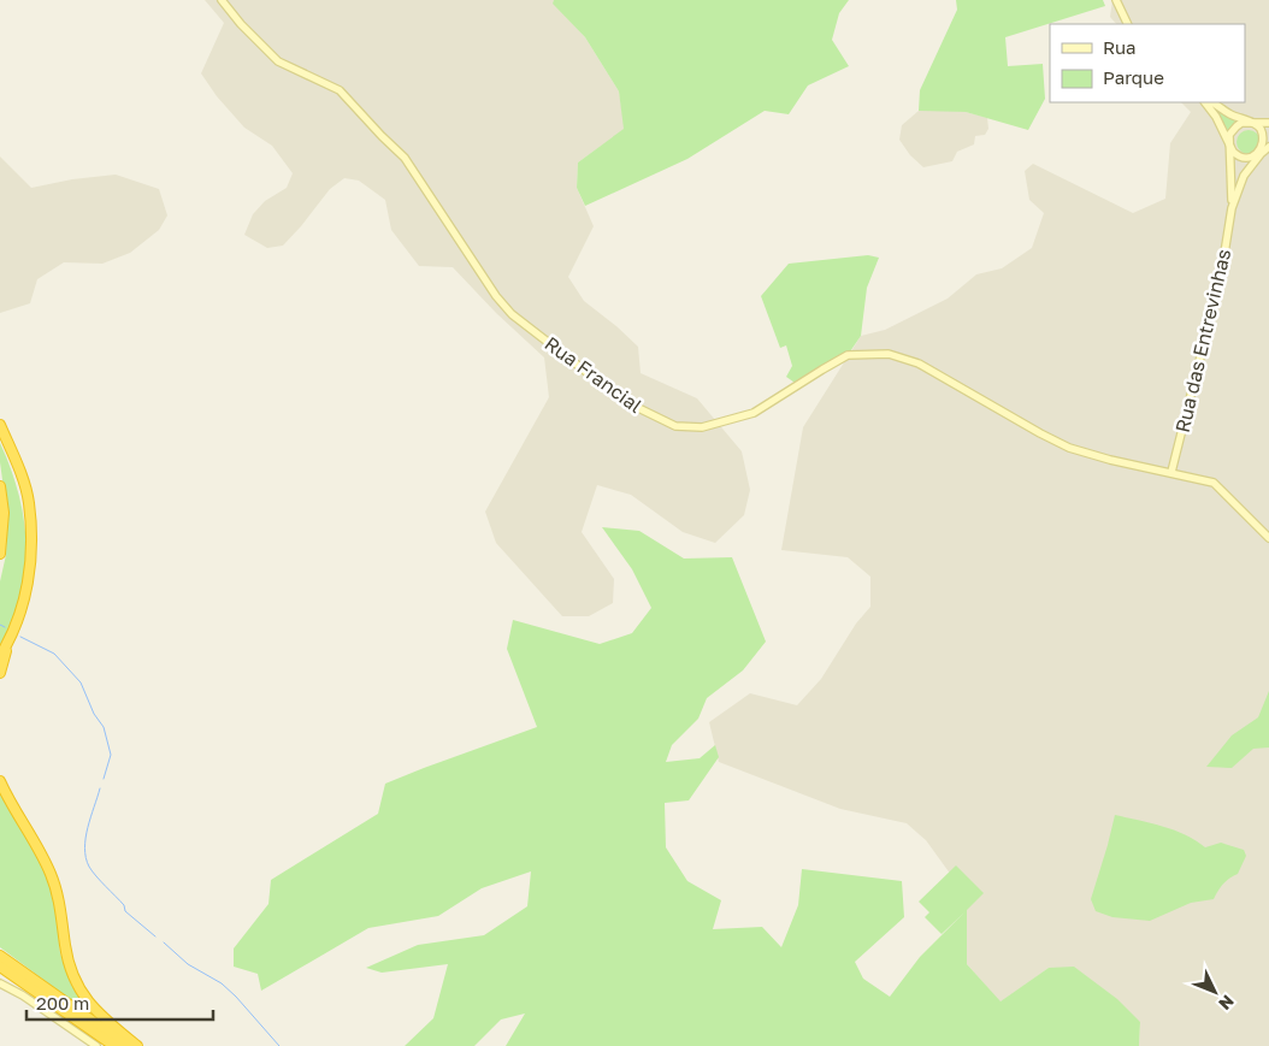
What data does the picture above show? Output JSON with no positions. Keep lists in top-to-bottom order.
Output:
{
  "streets": {
    "street": ["Rua das Entrevinhas", "Rua Francial"]
  },
  "crossings": [
    ["Rua das Entrevinhas", "Rua Francial"]
  ],
  "legend": ["Rua", "Parque"],
  "scale_bar": "200 m",
  "north": "bottom right"
}
